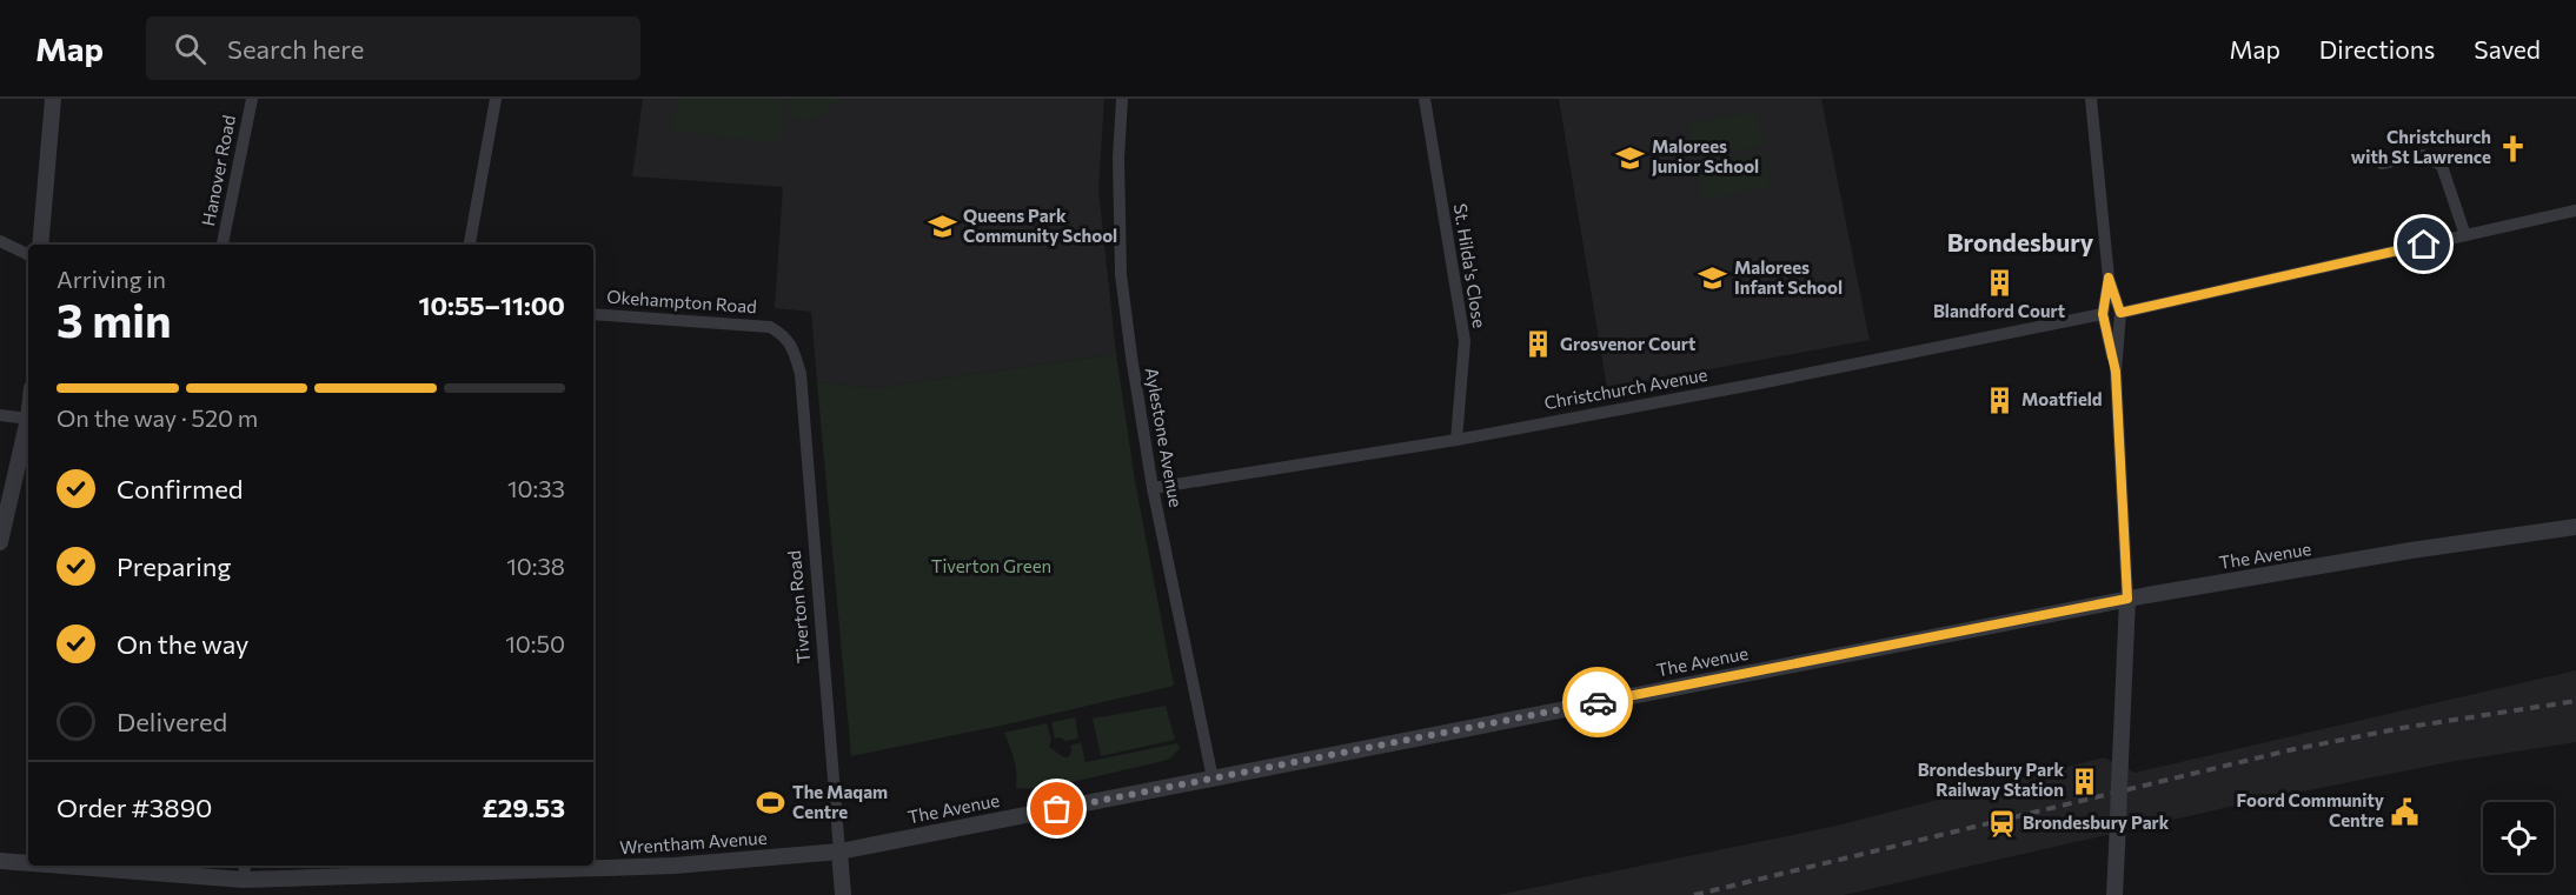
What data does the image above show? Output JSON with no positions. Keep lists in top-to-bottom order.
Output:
{
  "streets": {
    "street": [
      "Hanover Road",
      "St. Hilda's Close",
      "Okehampton Road",
      "Christchurch Avenue",
      "Aylestone Avenue",
      "The Avenue",
      "Tiverton Road",
      "Wrentham Avenue"
    ]
  },
  "crossings": [
    ["St. Hilda's Close", "Christchurch Avenue"],
    ["Okehampton Road", "Tiverton Road"],
    ["Christchurch Avenue", "Aylestone Avenue"],
    ["Aylestone Avenue", "The Avenue"],
    ["The Avenue", "Tiverton Road"],
    ["The Avenue", "Wrentham Avenue"],
    ["Tiverton Road", "Wrentham Avenue"]
  ],
  "districts": ["Brondesbury"],
  "parks": ["Tiverton Green"],
  "places": {
    "church": ["Christchurch with St Lawrence"],
    "school or university": ["Malorees Junior School", "Queens Park Community School", "Malorees Infant School"],
    "building": [
      "Blandford Court",
      "Grosvenor Court",
      "Moatfield",
      "Brondesbury Park Railway Station"
    ],
    "sports": ["The Maqam Centre"],
    "public building": ["Foord Community Centre"],
    "station": ["Brondesbury Park"]
  },
  "page": {
    "header": "Map",
    "search": "Search here",
    "nav": ["Map", "Directions", "Saved"],
    "heading": ["3 min", "Arriving in", "10:55–11:00"],
    "panel": ["Order #3890", "£29.53"],
    "bar": "On the way · 520 m",
    "list": [
      ["Confirmed", "10:33"],
      ["Preparing", "10:38"],
      ["On the way", "10:50"],
      "Delivered"
    ]
  }
}
